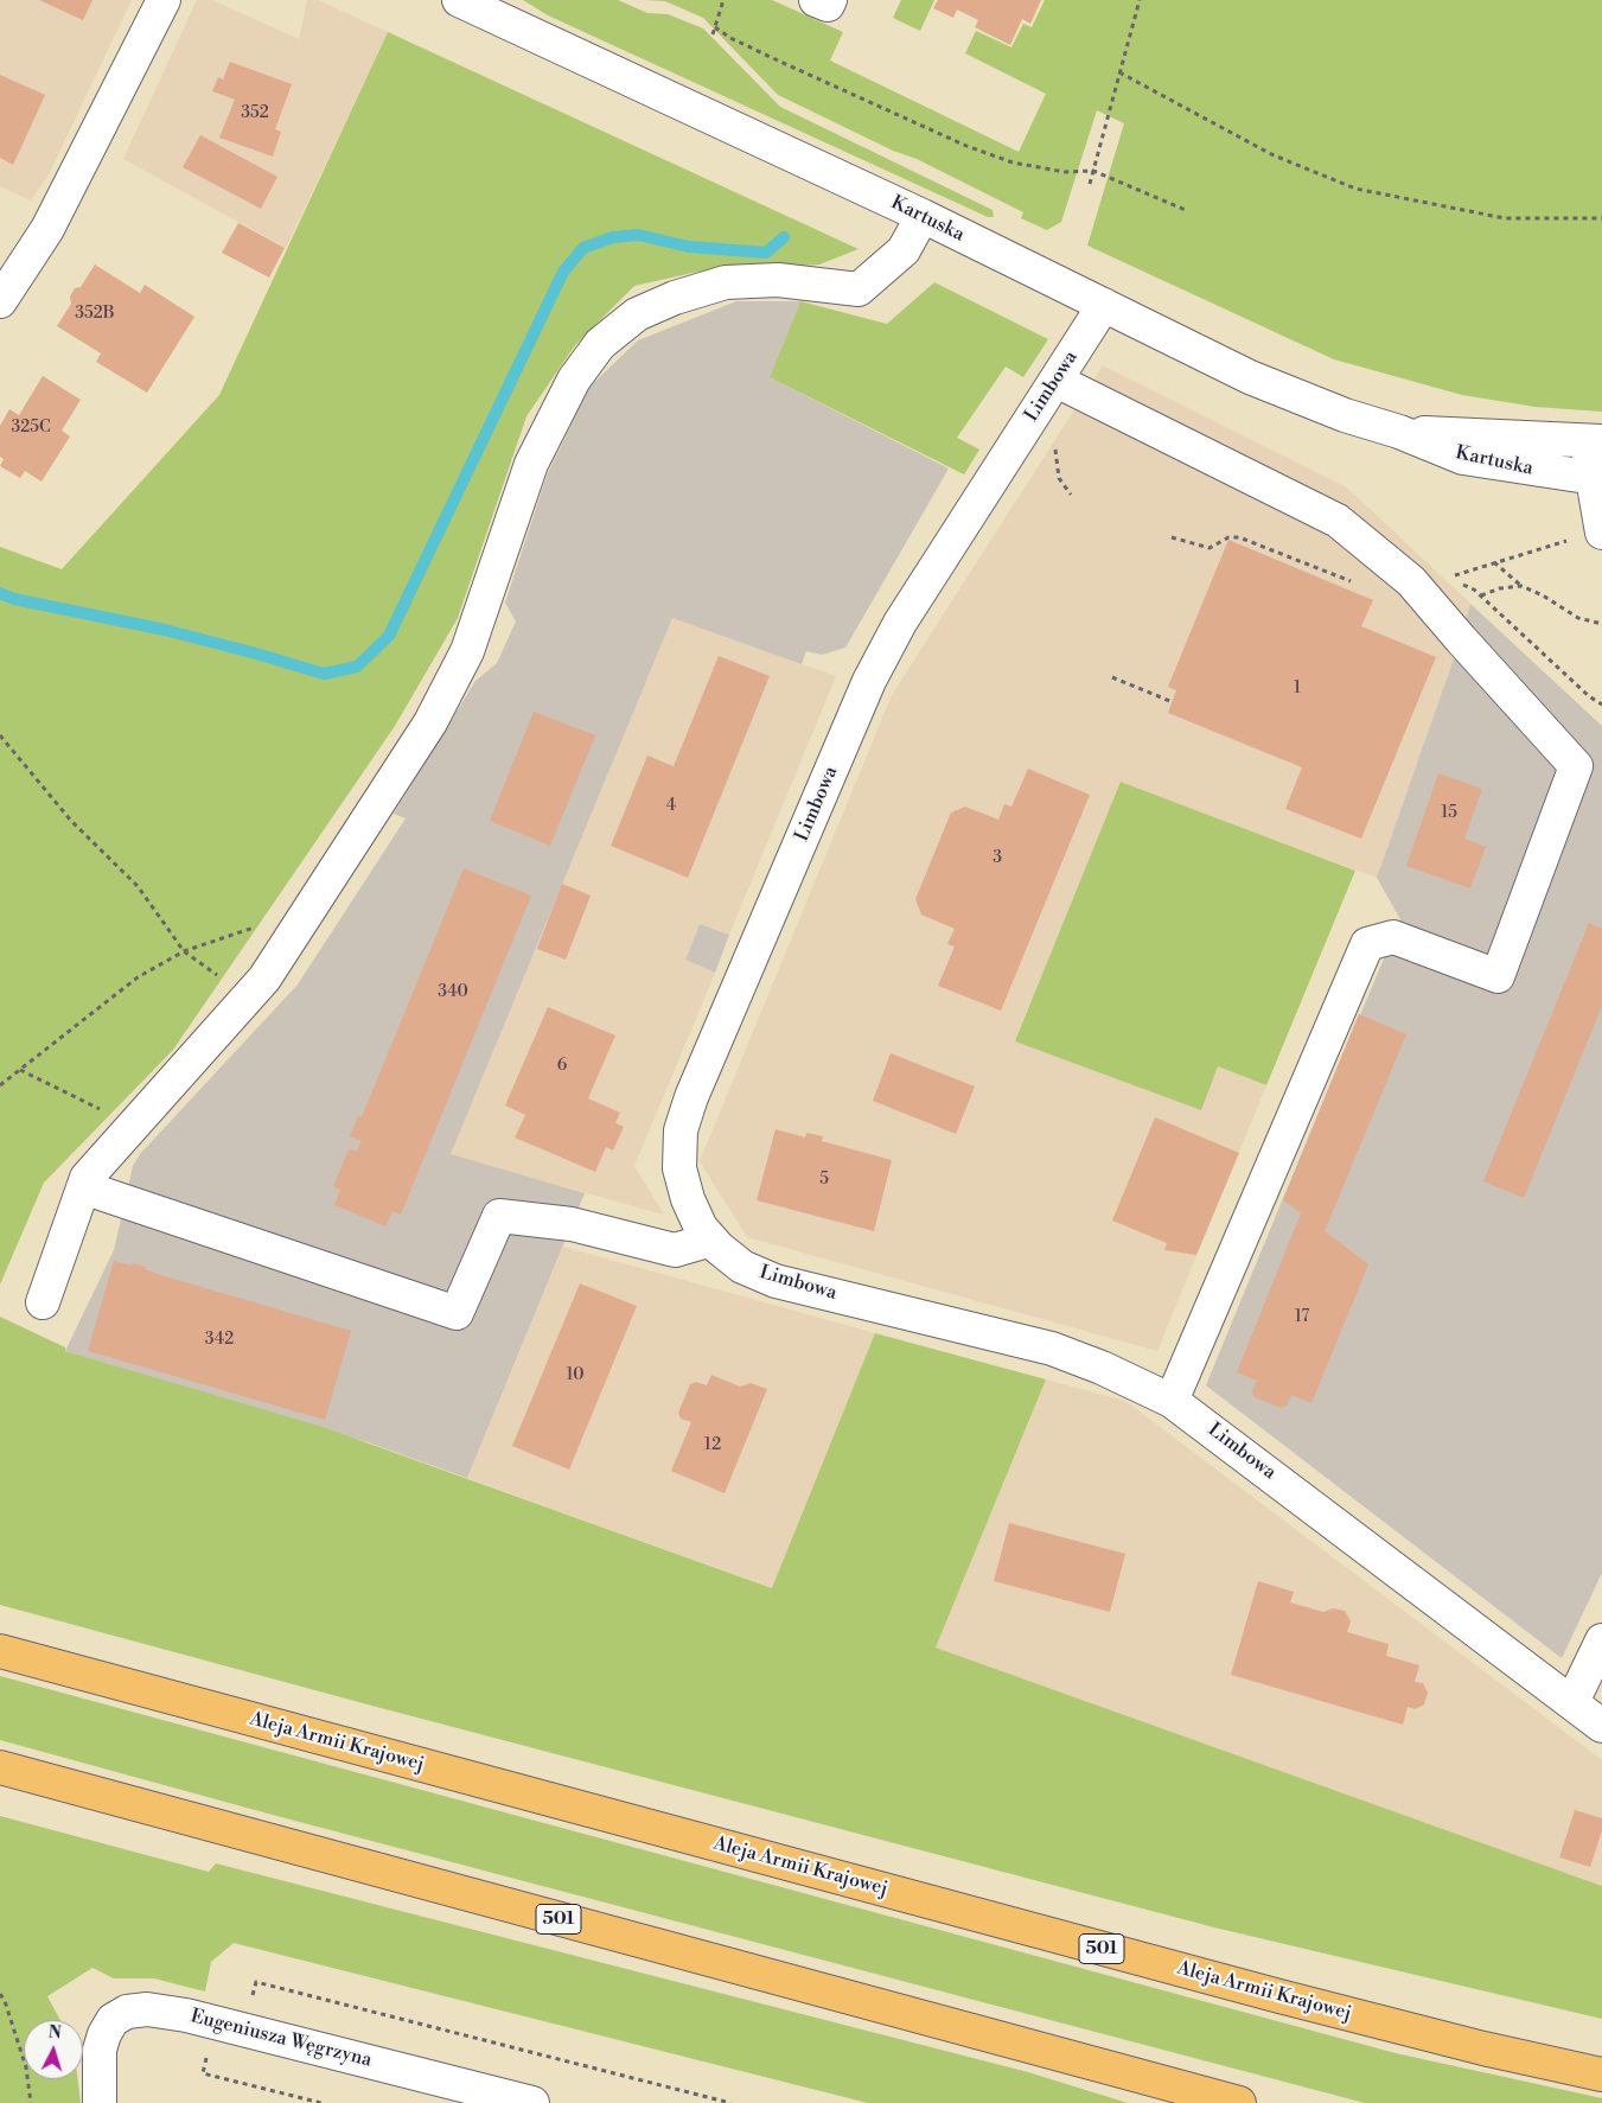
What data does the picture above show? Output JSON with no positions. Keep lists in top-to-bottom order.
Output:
{
  "streets": {
    "main road": ["Aleja Armii Krajowej", "501"],
    "street": ["Kartuska", "Limbowa", "Eugeniusza Węgrzyna"]
  },
  "crossings": [
    ["Kartuska", "Limbowa"]
  ],
  "house_numbers": [
    "352",
    "352B",
    "325C",
    "1",
    "4",
    "15",
    "3",
    "340",
    "6",
    "5",
    "17",
    "342",
    "10",
    "12"
  ],
  "north": "top"
}
